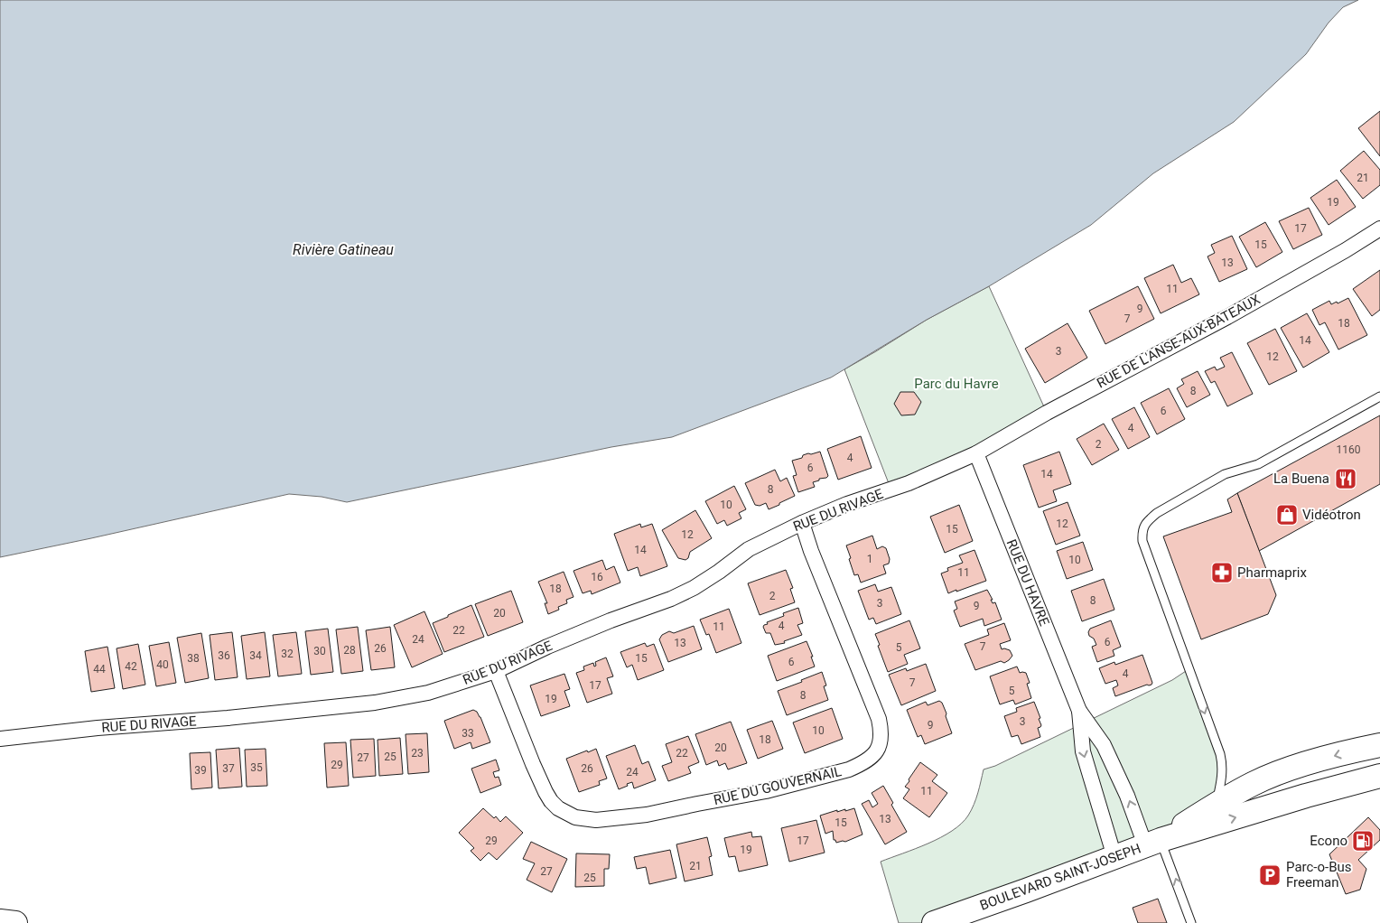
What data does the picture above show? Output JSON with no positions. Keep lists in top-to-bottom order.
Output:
{
  "streets": {
    "main road": ["BOULEVARD SAINT-JOSEPH"],
    "street": [
      "RUE DE L'ANSE-AUX-BATEAUX",
      "RUE DU RIVAGE",
      "RUE DU HAVRE",
      "RUE DU GOUVERNAIL"
    ]
  },
  "crossings": [
    ["RUE DE L'ANSE-AUX-BATEAUX", "RUE DU RIVAGE"],
    ["RUE DE L'ANSE-AUX-BATEAUX", "RUE DU HAVRE"],
    ["RUE DU RIVAGE", "RUE DU HAVRE"],
    ["RUE DU RIVAGE", "RUE DU GOUVERNAIL"],
    ["RUE DU HAVRE", "BOULEVARD SAINT-JOSEPH"]
  ],
  "water": ["Rivière Gatineau"],
  "parks": ["Parc du Havre"],
  "places": {
    "restaurant": ["La Buena"],
    "shop": ["Vidéotron"],
    "pharmacy": ["Pharmaprix"],
    "fuel station": ["Econo"],
    "parking": ["Parc-o-Bus Freeman"]
  },
  "house_numbers": [
    "21",
    "19",
    "17",
    "15",
    "13",
    "11",
    "9",
    "7",
    "18",
    "14",
    "3",
    "12",
    "8",
    "6",
    "4",
    "2",
    "1160",
    "4",
    "6",
    "14",
    "8",
    "10",
    "12",
    "15",
    "12",
    "14",
    "1",
    "10",
    "11",
    "16",
    "18",
    "2",
    "8",
    "3",
    "9",
    "20",
    "4",
    "11",
    "22",
    "24",
    "6",
    "13",
    "7",
    "5",
    "26",
    "28",
    "30",
    "32",
    "36",
    "34",
    "38",
    "15",
    "6",
    "40",
    "42",
    "44",
    "4",
    "7",
    "17",
    "5",
    "8",
    "19",
    "3",
    "9",
    "10",
    "33",
    "18",
    "20",
    "23",
    "22",
    "25",
    "27",
    "29",
    "35",
    "37",
    "26",
    "39",
    "24",
    "11",
    "13",
    "15",
    "29",
    "17",
    "19",
    "21",
    "27",
    "25"
  ]
}
